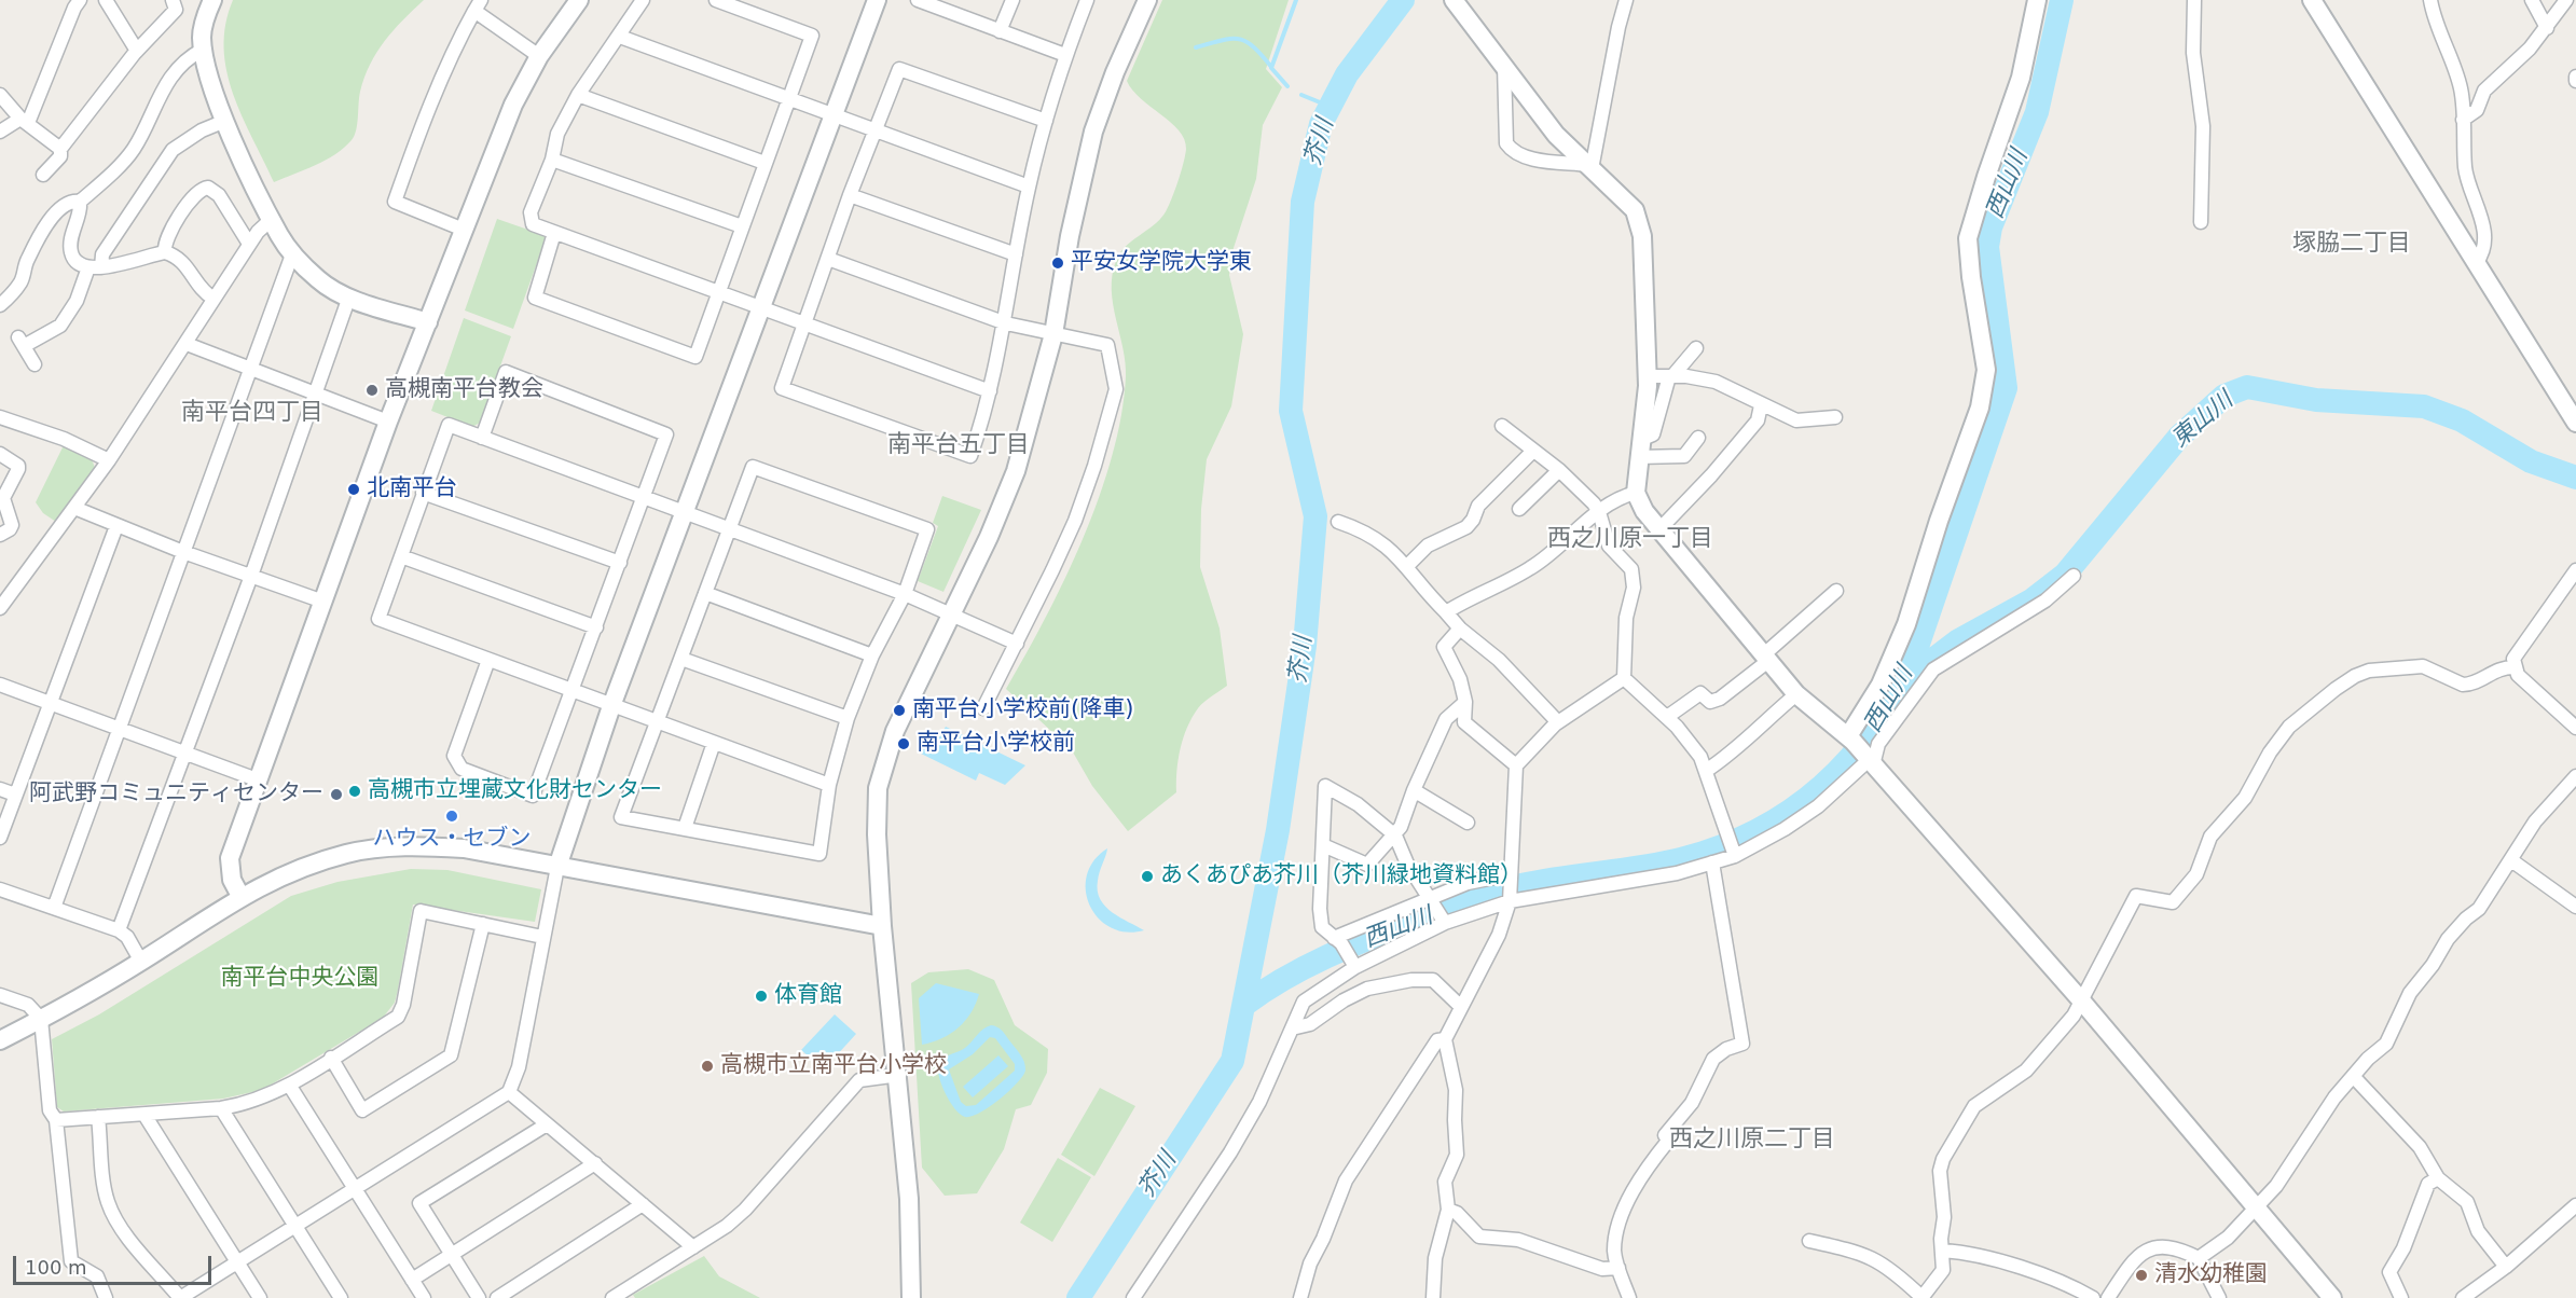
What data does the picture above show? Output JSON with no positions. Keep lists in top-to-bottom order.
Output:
{
  "districts": [
    "塚脇二丁目",
    "南平台四丁目",
    "南平台五丁目",
    "西之川原一丁目",
    "西之川原二丁目"
  ],
  "water": ["芥川", "西山川", "東山川"],
  "parks": ["南平台中央公園"],
  "places": [
    "平安女学院大学東",
    "高槻南平台教会",
    "北南平台",
    "南平台小学校前(降車)",
    "南平台小学校前",
    "高槻市立埋蔵文化財センター",
    "阿武野コミュニティセンター",
    "ハウス・セブン",
    "あくあぴあ芥川（芥川緑地資料館）",
    "体育館",
    "高槻市立南平台小学校",
    "清水幼稚園"
  ],
  "scale_bar": "100 m"
}
